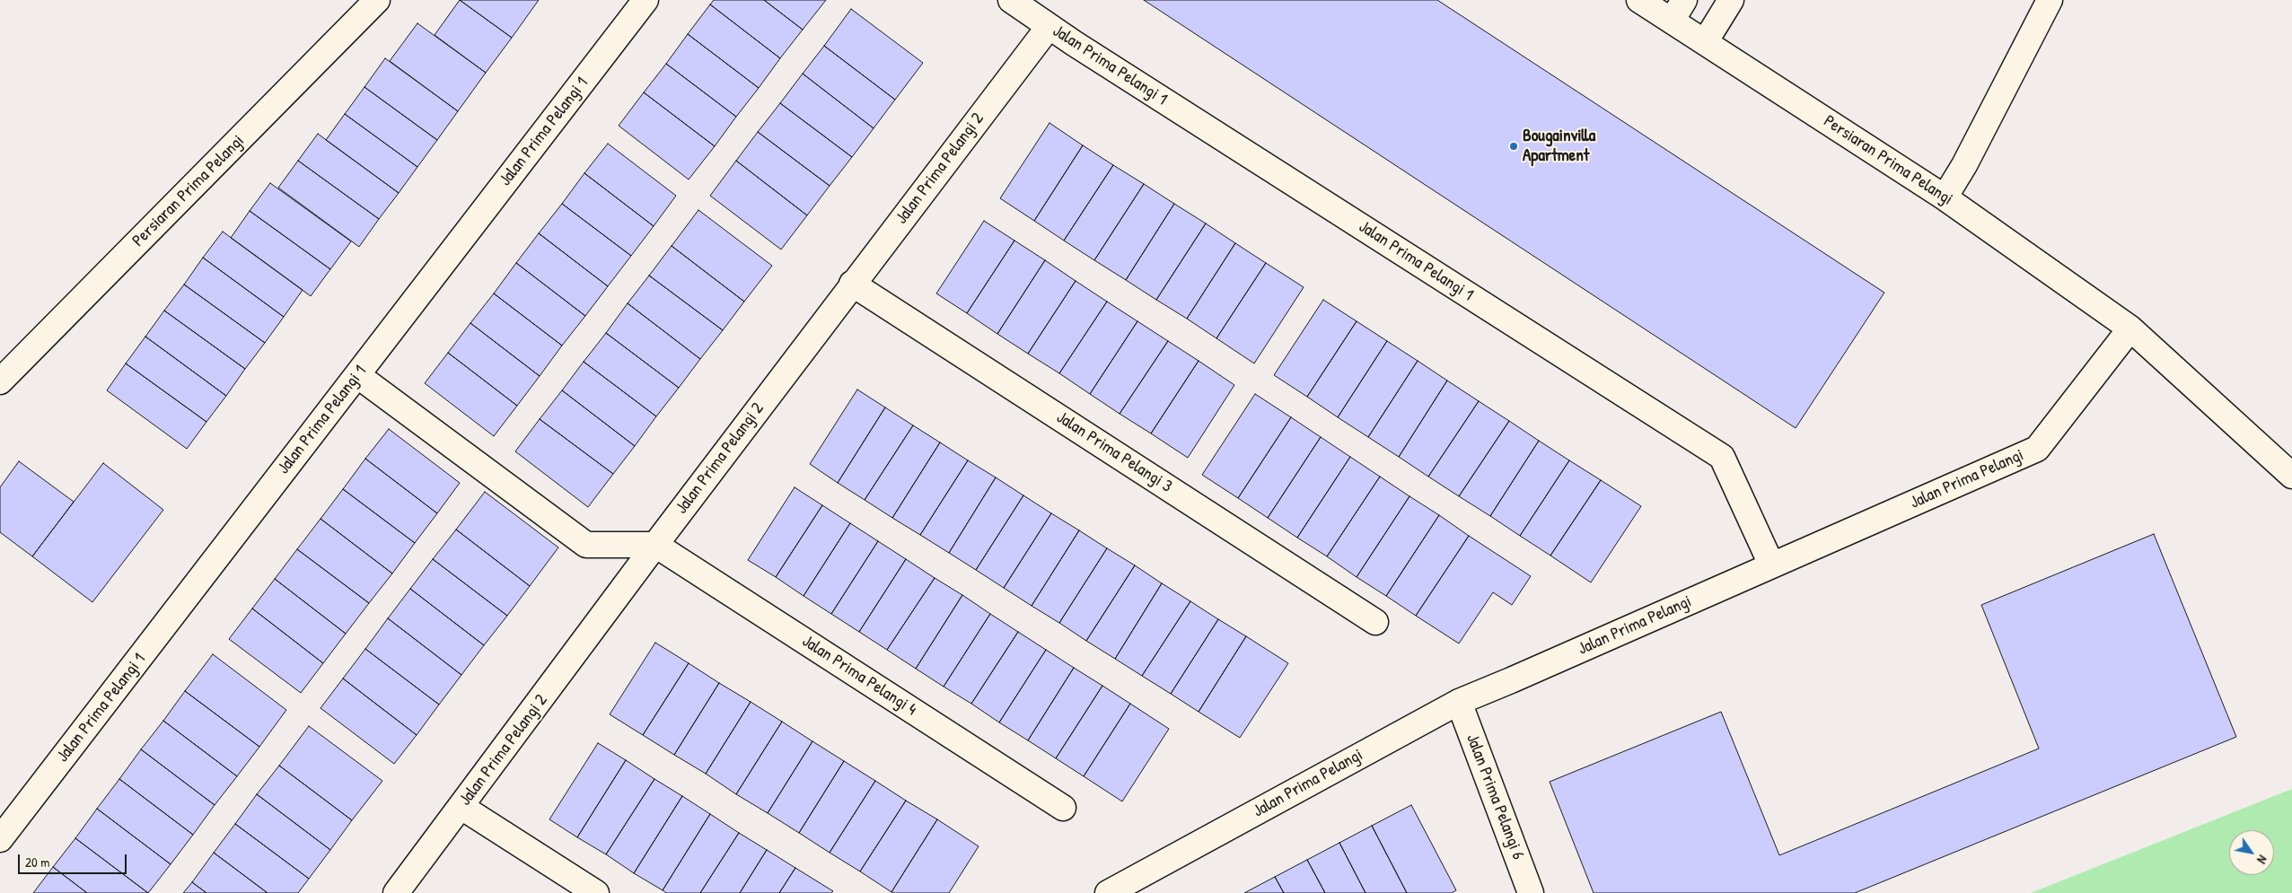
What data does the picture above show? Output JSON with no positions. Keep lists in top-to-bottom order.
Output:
{
  "streets": {
    "street": [
      "Jalan Prima Pelangi 1",
      "Persiaran Prima Pelangi",
      "Jalan Prima Pelangi 2",
      "Jalan Prima Pelangi 3",
      "Jalan Prima Pelangi",
      "Jalan Prima Pelangi 4",
      "Jalan Prima Pelangi 6"
    ]
  },
  "crossings": [
    ["Jalan Prima Pelangi 1", "Jalan Prima Pelangi 2"],
    ["Jalan Prima Pelangi 1", "Jalan Prima Pelangi"],
    ["Persiaran Prima Pelangi", "Jalan Prima Pelangi"],
    ["Jalan Prima Pelangi 2", "Jalan Prima Pelangi 3"],
    ["Jalan Prima Pelangi 2", "Jalan Prima Pelangi 4"],
    ["Jalan Prima Pelangi", "Jalan Prima Pelangi 6"]
  ],
  "places": ["Bougainvilla Apartment"],
  "scale_bar": "20 m",
  "north": "bottom right"
}
